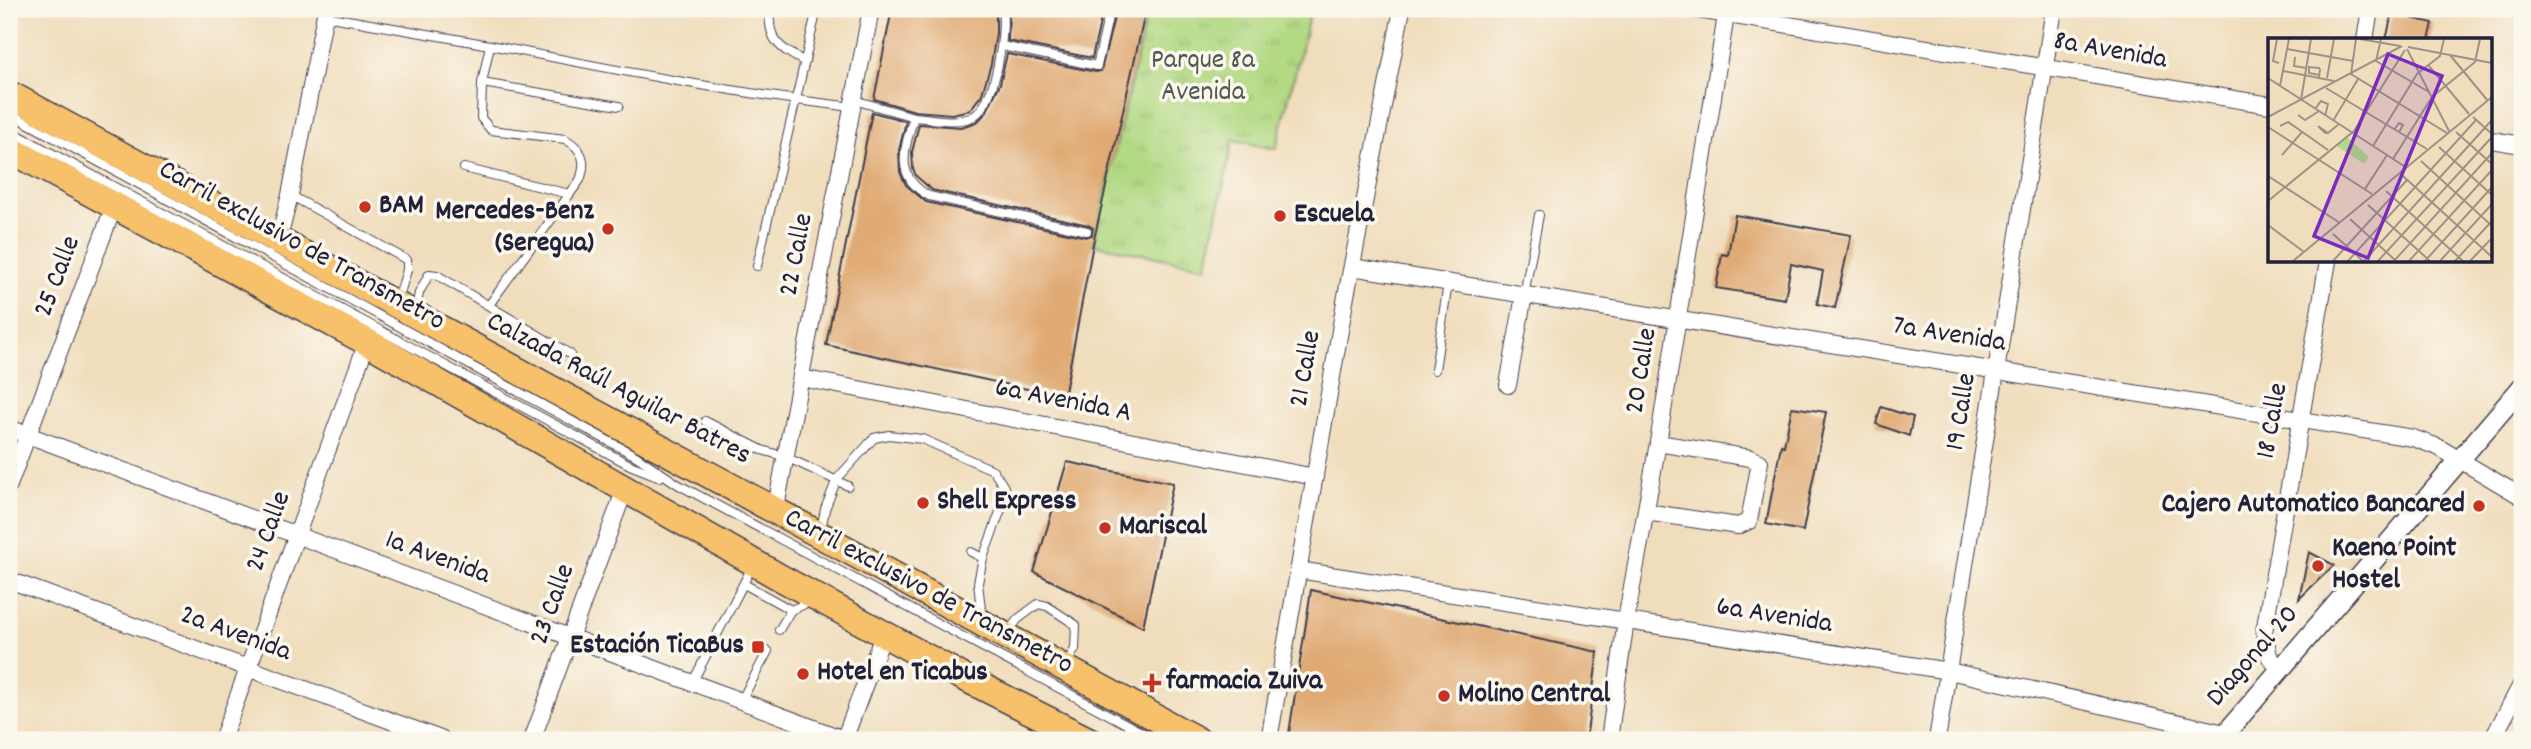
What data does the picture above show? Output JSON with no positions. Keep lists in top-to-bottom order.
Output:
{
  "streets": {
    "highway": ["Calzada Raúl Aguilar Batres"],
    "street": [
      "8a Avenida",
      "22 Calle",
      "25 Calle",
      "7a Avenida",
      "21 Calle",
      "20 Calle",
      "6a Avenida A",
      "19 Calle",
      "18 Calle",
      "24 Calle",
      "1a Avenida",
      "23 Calle",
      "6a Avenida",
      "2a Avenida",
      "Diagonal 20"
    ],
    "lane": ["Carril exclusivo de Transmetro"]
  },
  "crossings": [
    ["8a Avenida", "20 Calle"],
    ["8a Avenida", "19 Calle"],
    ["22 Calle", "Calzada Raúl Aguilar Batres"],
    ["22 Calle", "6a Avenida A"],
    ["25 Calle", "1a Avenida"],
    ["7a Avenida", "21 Calle"],
    ["7a Avenida", "20 Calle"],
    ["7a Avenida", "19 Calle"],
    ["7a Avenida", "18 Calle"],
    ["7a Avenida", "Diagonal 20"],
    ["21 Calle", "6a Avenida A"],
    ["21 Calle", "6a Avenida"],
    ["20 Calle", "6a Avenida"],
    ["19 Calle", "6a Avenida"],
    ["18 Calle", "Diagonal 20"],
    ["24 Calle", "1a Avenida"],
    ["24 Calle", "2a Avenida"],
    ["1a Avenida", "23 Calle"],
    ["6a Avenida", "Diagonal 20"]
  ],
  "parks": ["Parque 8a Avenida"],
  "places": {
    "other": [
      "BAM",
      "Escuela",
      "Mercedes-Benz (Seregua)",
      "Shell Express",
      "Cajero Automatico Bancared",
      "Mariscal",
      "Kaena Point Hostel",
      "Hotel en Ticabus",
      "Molino Central"
    ],
    "transit": ["Estación TicaBus"],
    "health": ["farmacia Zuiva"]
  }
}
